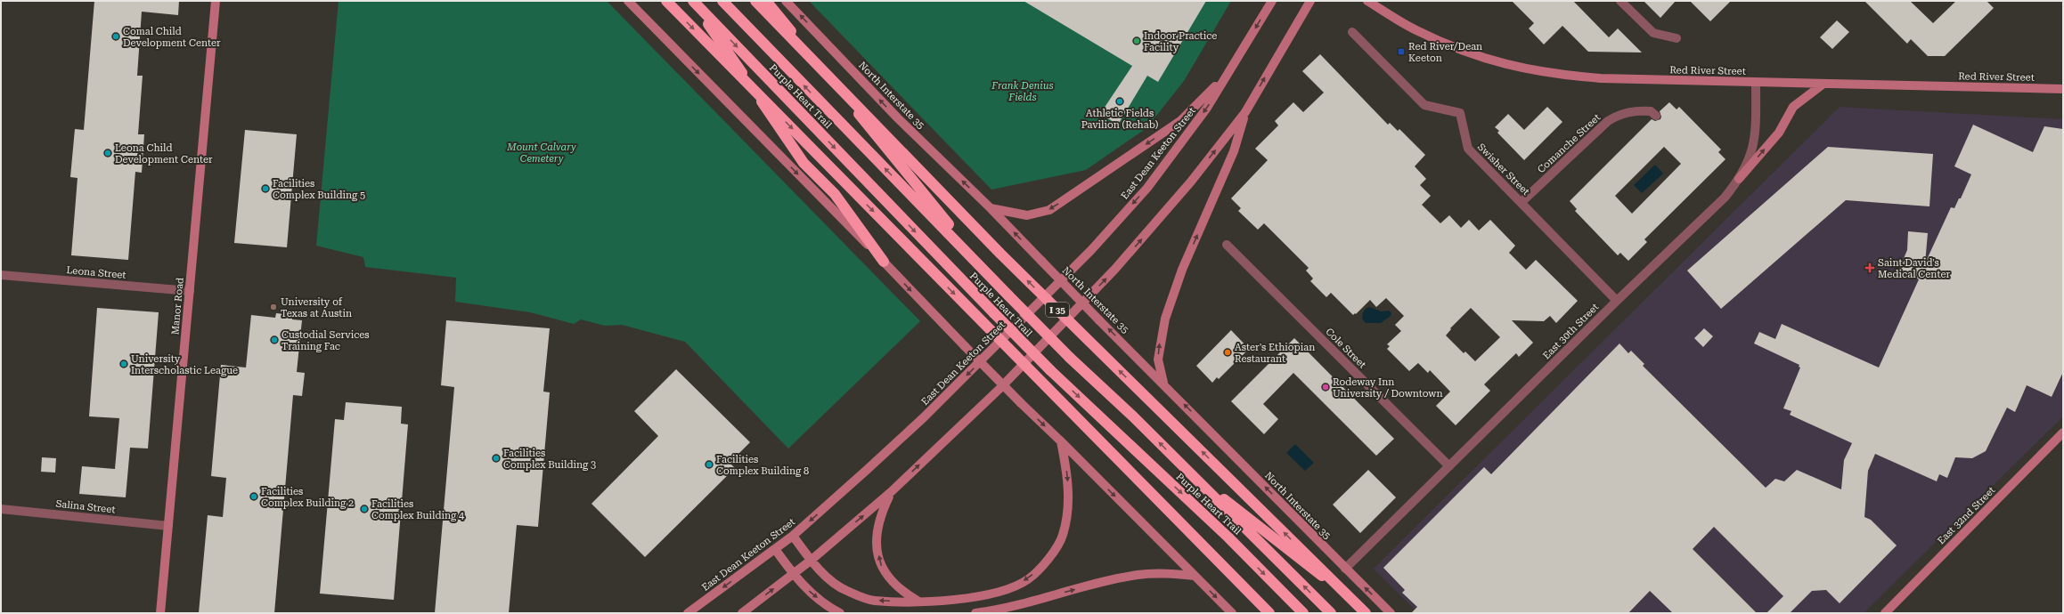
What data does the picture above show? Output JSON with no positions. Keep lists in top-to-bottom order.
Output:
{
  "streets": {
    "highway": ["Purple Heart Trail", "I 35"],
    "main road": [
      "Red River Street",
      "North Interstate 35",
      "East Dean Keeton Street",
      "Manor Road",
      "East 32nd Street"
    ],
    "street": [
      "Comanche Street",
      "Swisher Street",
      "Leona Street",
      "East 30th Street",
      "Cole Street",
      "Salina Street"
    ]
  },
  "crossings": [
    ["Red River Street", "East 30th Street"],
    ["North Interstate 35", "East 30th Street"],
    ["Comanche Street", "Swisher Street"],
    ["Swisher Street", "East 30th Street"],
    ["Leona Street", "Manor Road"],
    ["Manor Road", "Salina Street"],
    ["East 30th Street", "Cole Street"]
  ],
  "one_way": ["North Interstate 35"],
  "parks": ["Frank Denius Fields", "Mount Calvary Cemetery"],
  "places": {
    "other": [
      "Comal Child Development Center",
      "Indoor Practice Facility",
      "Athletic Fields Pavilion (Rehab)",
      "Leona Child Development Center",
      "Facilities Complex Building 5",
      "University of Texas at Austin",
      "Custodial Services Training Fac",
      "Aster's Ethiopian Restaurant",
      "University Interscholastic League",
      "Rodeway Inn University / Downtown",
      "Facilities Complex Building 3",
      "Facilities Complex Building 8",
      "Facilities Complex Building 2",
      "Facilities Complex Building 4"
    ],
    "transit": ["Red River/Dean Keeton"],
    "health": ["Saint David's Medical Center"]
  }
}
